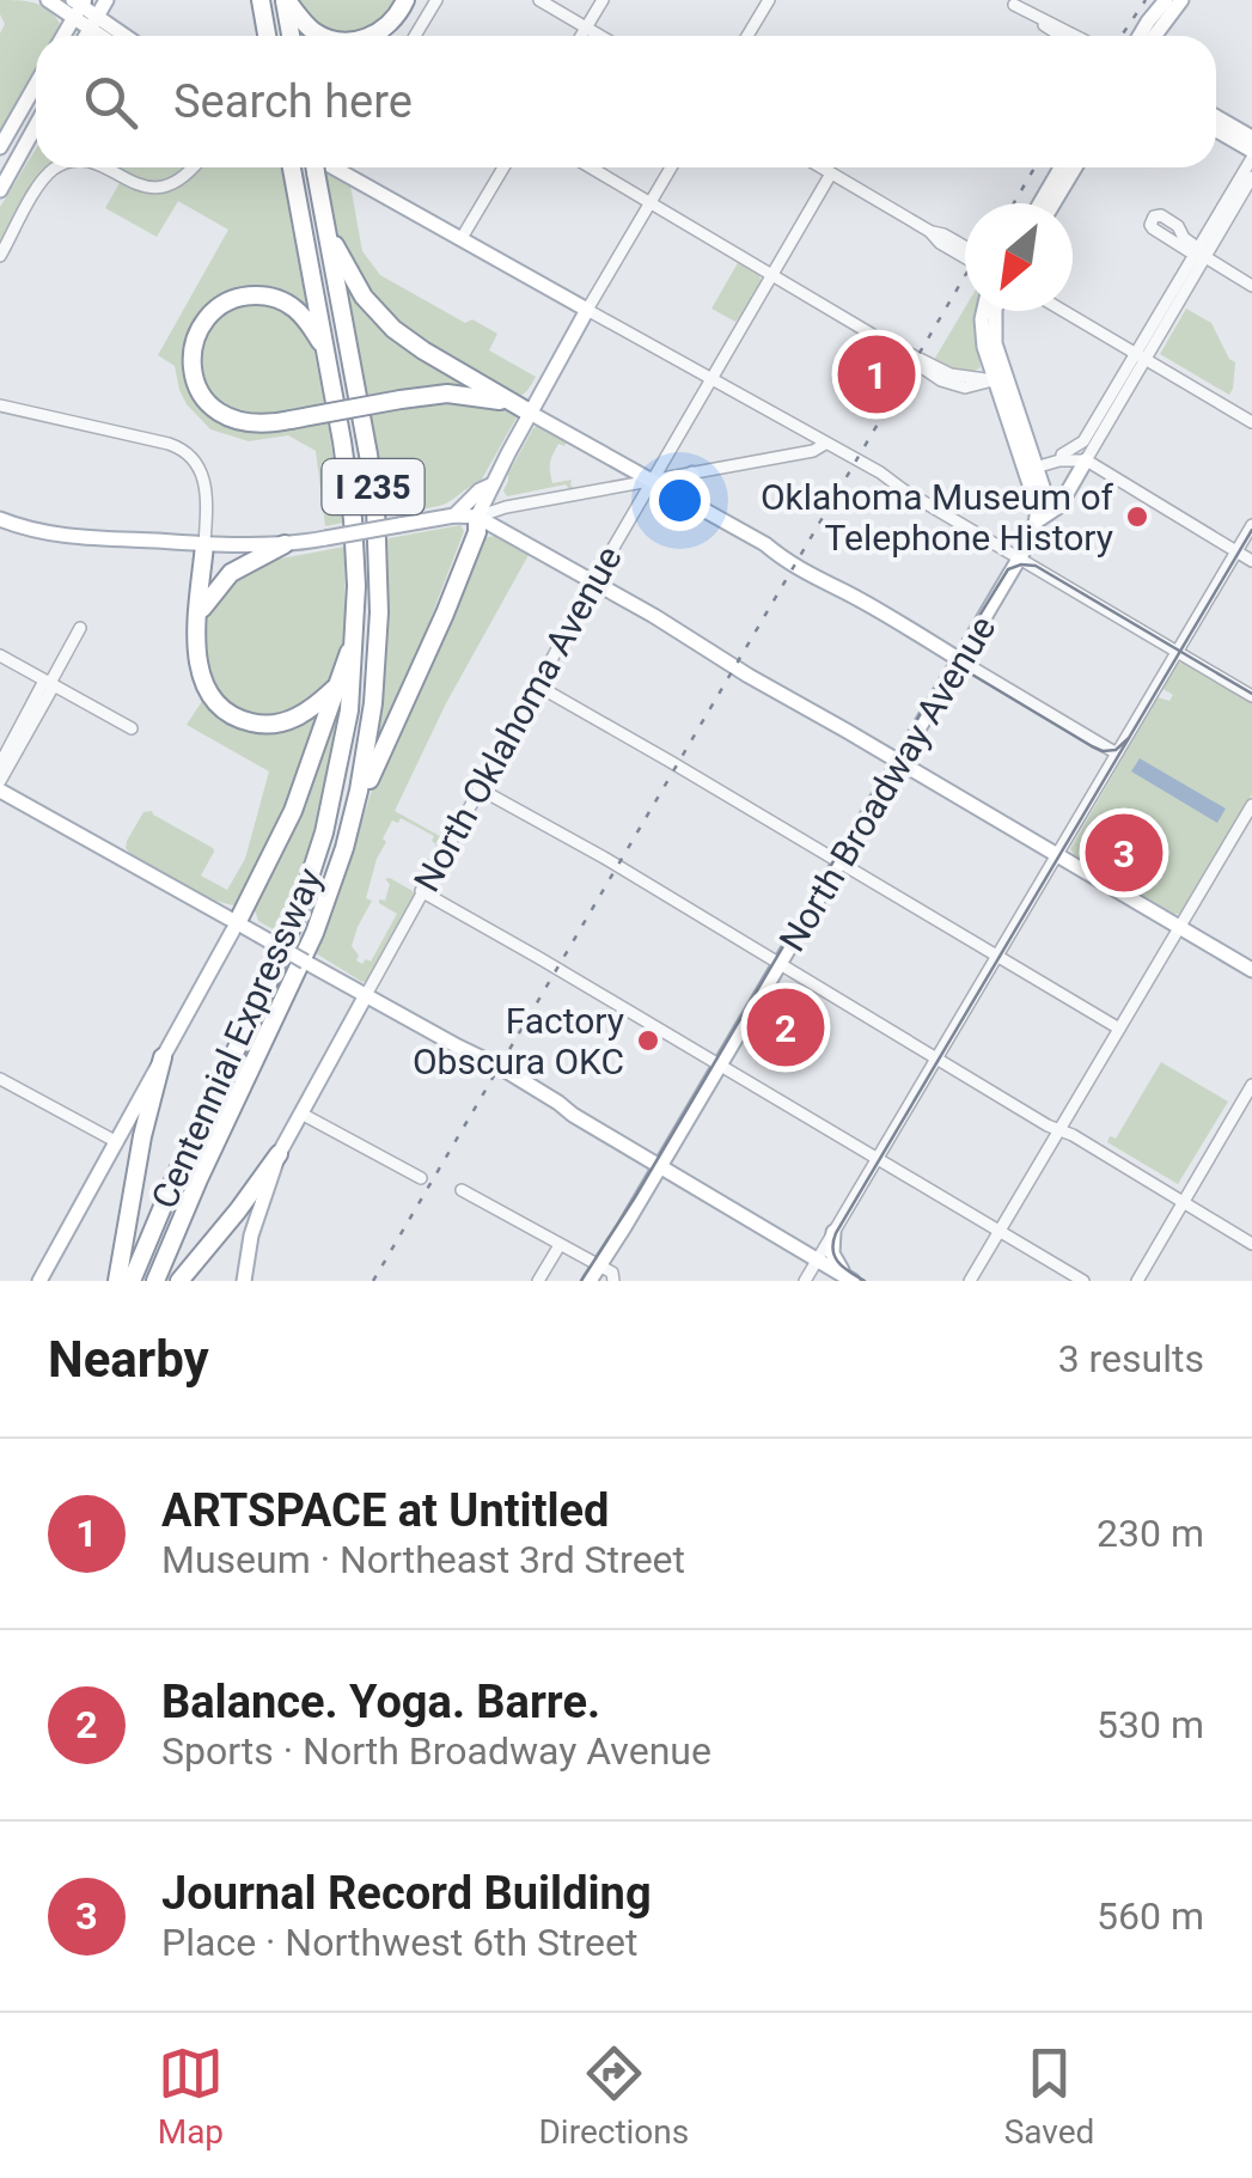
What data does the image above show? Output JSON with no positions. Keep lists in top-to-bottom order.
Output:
{
  "streets": {
    "highway": ["I 235", "Centennial Expressway"],
    "main road": ["North Oklahoma Avenue", "North Broadway Avenue"]
  },
  "places": ["Oklahoma Museum of Telephone History", "Factory Obscura OKC"],
  "north": "bottom left",
  "page": {
    "search": "Search here",
    "pins": ["1", "3", "2"],
    "heading": ["Nearby", "3 results"],
    "list": [
      {
        "mark": "1",
        "name": "ARTSPACE at Untitled",
        "note": "Museum · Northeast 3rd Street",
        "value": "230 m"
      },
      {
        "mark": "2",
        "name": "Balance. Yoga. Barre.",
        "note": "Sports · North Broadway Avenue",
        "value": "530 m"
      },
      {
        "mark": "3",
        "name": "Journal Record Building",
        "note": "Place · Northwest 6th Street",
        "value": "560 m"
      }
    ],
    "nav": ["Map", "Directions", "Saved"]
  }
}
